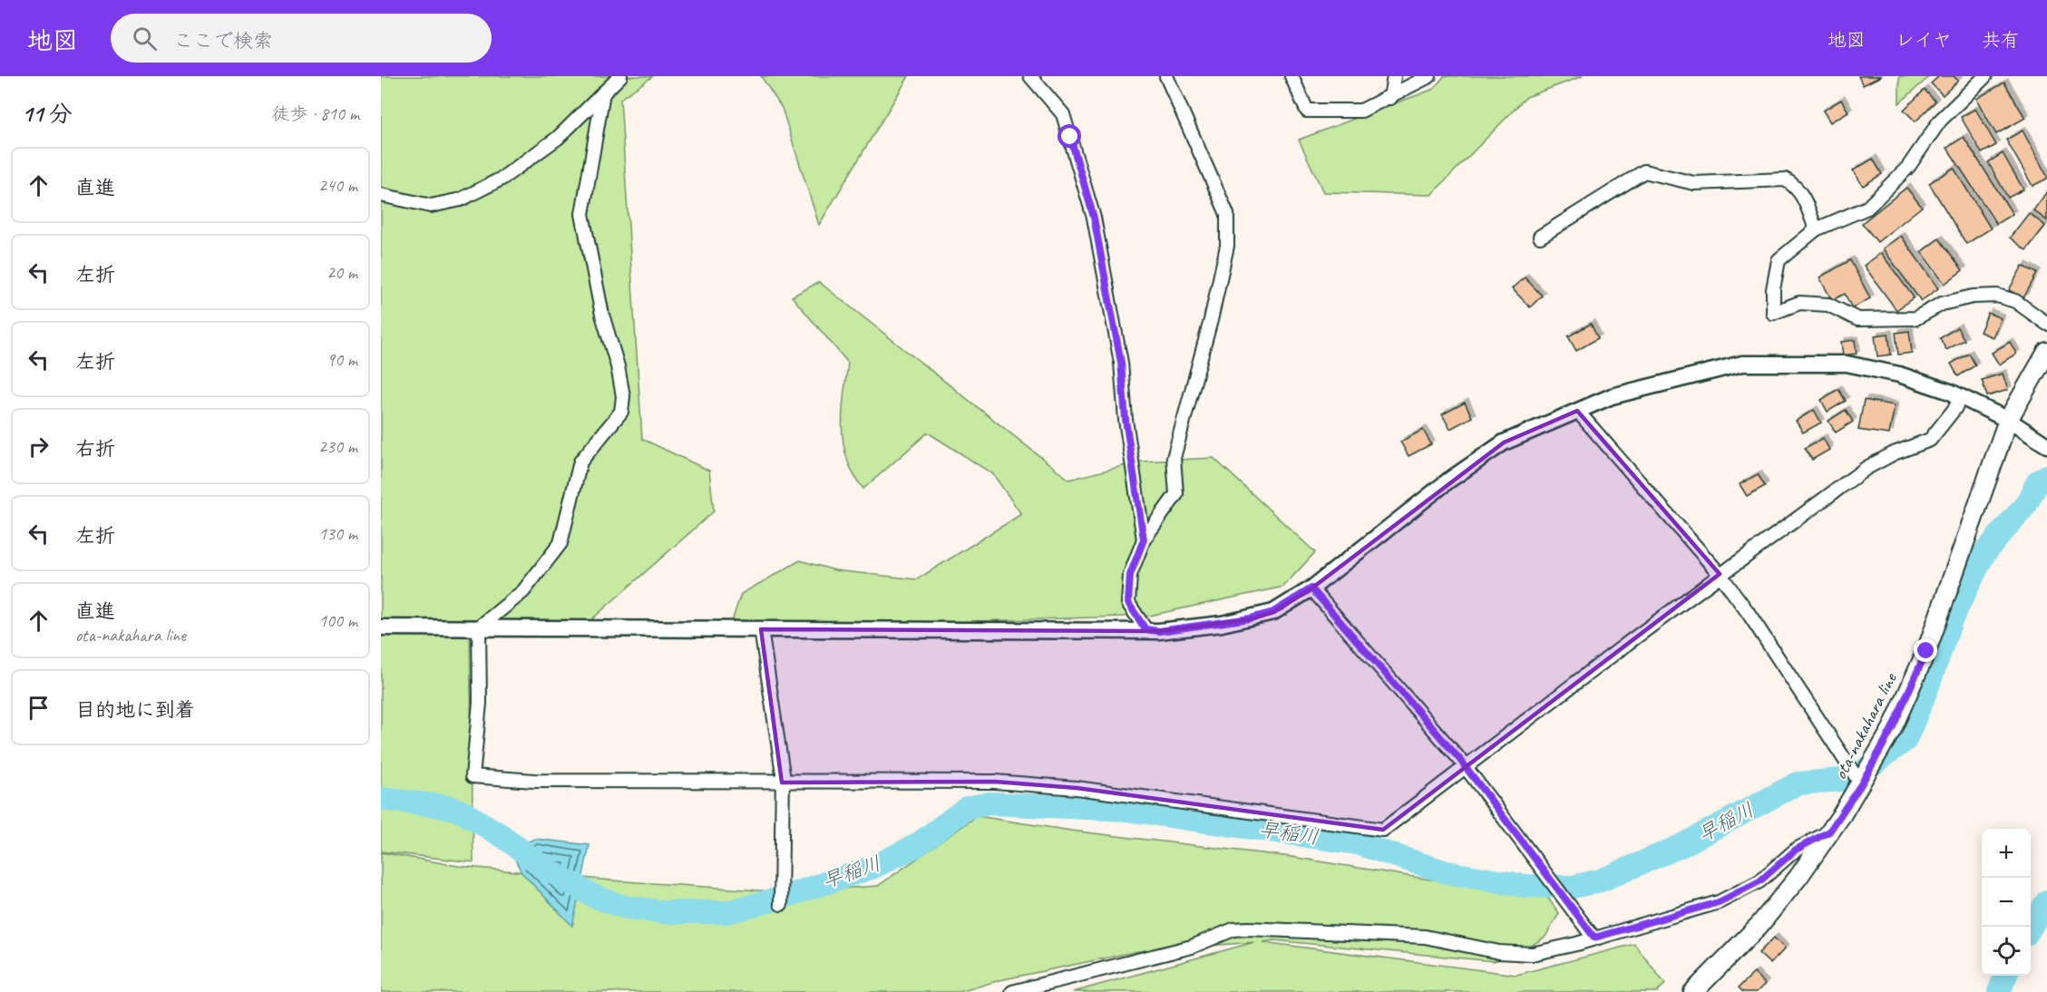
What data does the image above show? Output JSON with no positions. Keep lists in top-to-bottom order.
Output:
{
  "streets": {
    "main road": ["ota-nakahara line"]
  },
  "water": ["早稲川"],
  "page": {
    "header": "地図",
    "search": "ここで検索",
    "nav": ["地図", "レイヤ", "共有"],
    "heading": ["11 分", "徒歩 · 810 m"],
    "list": [
      ["直進", "240 m"],
      ["左折", "20 m"],
      ["左折", "90 m"],
      ["右折", "230 m"],
      ["左折", "130 m"],
      ["直進", "ota-nakahara line", "100 m"],
      "目的地に到着"
    ],
    "map_buttons": ["+", "−"]
  }
}
